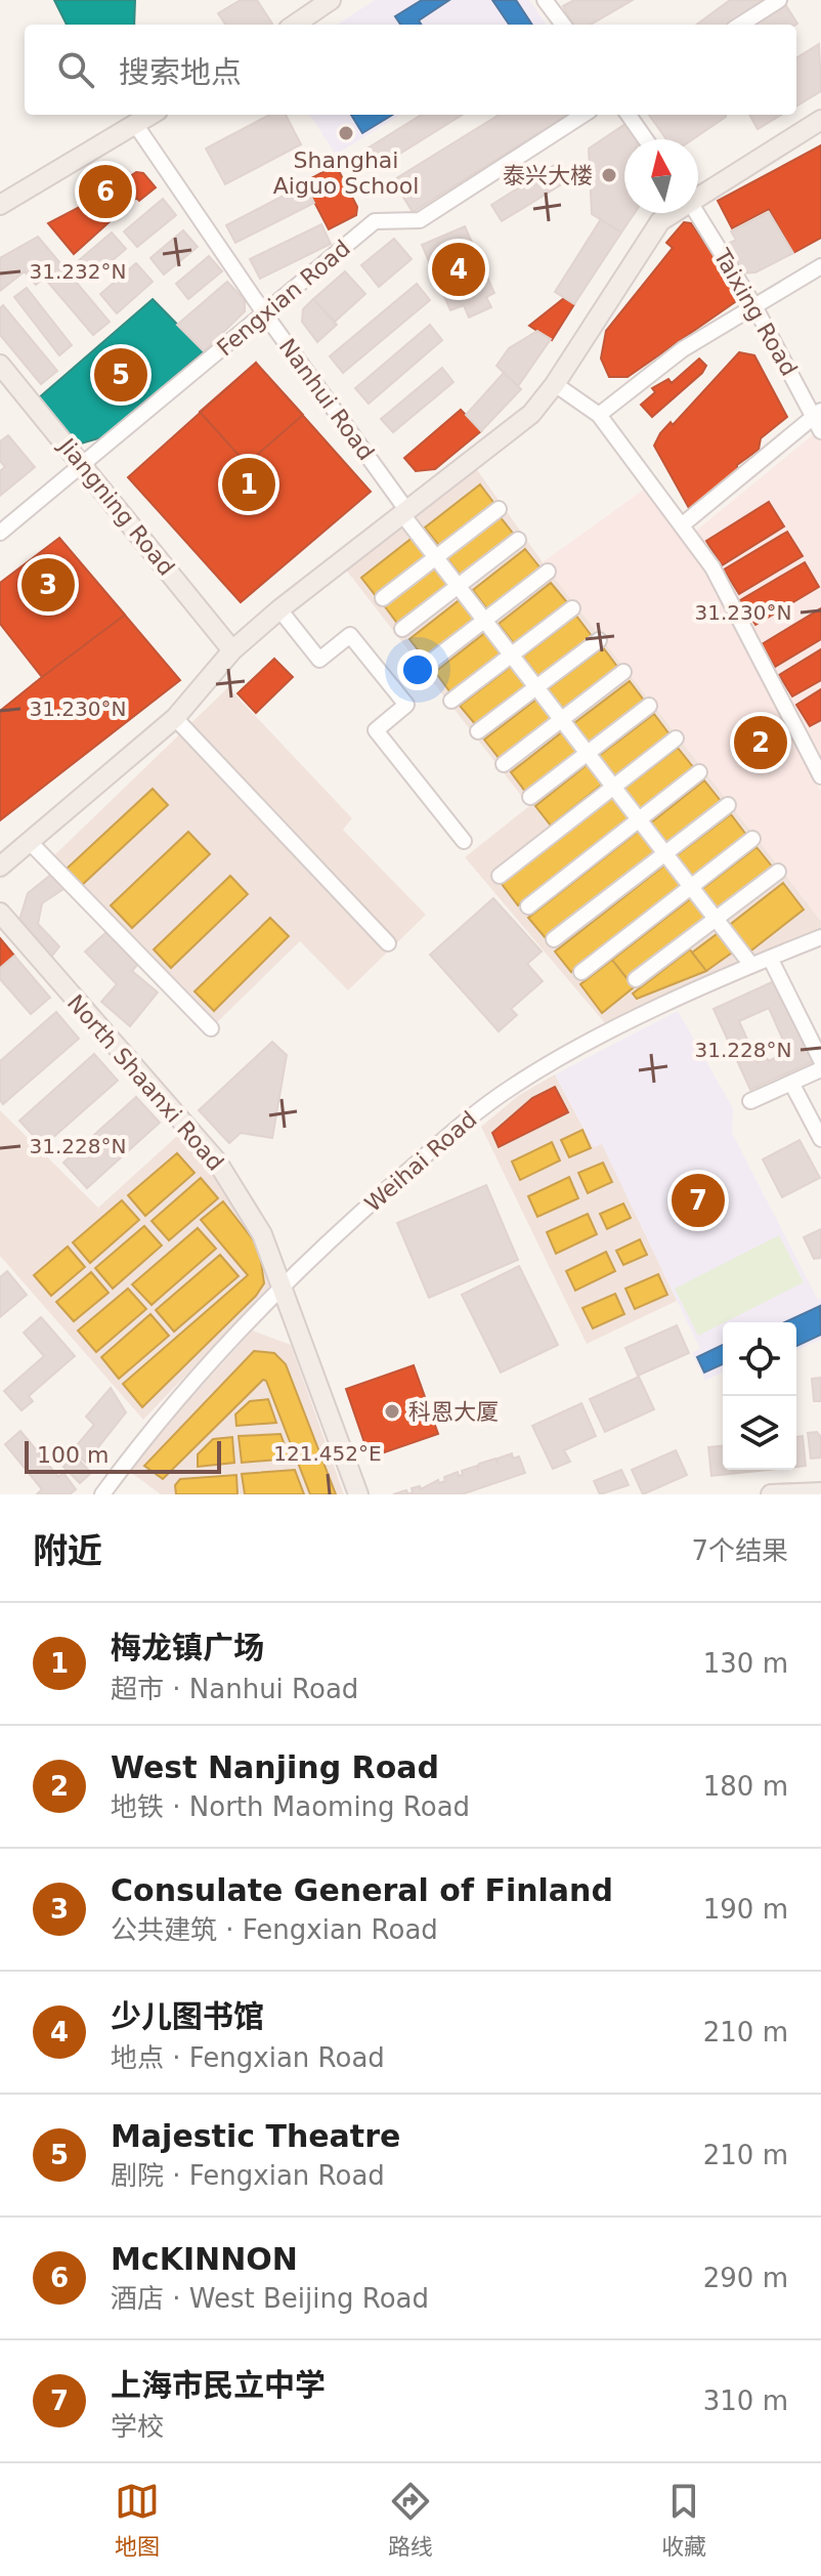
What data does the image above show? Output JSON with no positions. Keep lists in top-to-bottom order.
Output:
{
  "streets": {
    "main road": ["Jiangning Road", "North Shaanxi Road"],
    "street": [
      "Fengxian Road",
      "Taixing Road",
      "Nanhui Road",
      "Weihai Road"
    ]
  },
  "crossings": [
    ["Fengxian Road", "Nanhui Road"],
    ["Fengxian Road", "Jiangning Road"],
    ["Nanhui Road", "Weihai Road"],
    ["North Shaanxi Road", "Weihai Road"]
  ],
  "places": ["Shanghai Aiguo School", "泰兴大楼", "科恩大厦"],
  "scale_bar": "100 m",
  "north": "top",
  "page": {
    "search": "搜索地点",
    "pins": [
      "6",
      "4",
      "5",
      "1",
      "3",
      "2",
      "7"
    ],
    "scale": "100 m",
    "heading": ["附近", "7个结果"],
    "list": [
      {
        "mark": "1",
        "name": "梅龙镇广场",
        "note": "超市 · Nanhui Road",
        "value": "130 m"
      },
      {
        "mark": "2",
        "name": "West Nanjing Road",
        "note": "地铁 · North Maoming Road",
        "value": "180 m"
      },
      {
        "mark": "3",
        "name": "Consulate General of Finland",
        "note": "公共建筑 · Fengxian Road",
        "value": "190 m"
      },
      {
        "mark": "4",
        "name": "少儿图书馆",
        "note": "地点 · Fengxian Road",
        "value": "210 m"
      },
      {
        "mark": "5",
        "name": "Majestic Theatre",
        "note": "剧院 · Fengxian Road",
        "value": "210 m"
      },
      {
        "mark": "6",
        "name": "McKINNON",
        "note": "酒店 · West Beijing Road",
        "value": "290 m"
      },
      {
        "mark": "7",
        "name": "上海市民立中学",
        "note": "学校",
        "value": "310 m"
      }
    ],
    "nav": ["地图", "路线", "收藏"]
  },
  "coordinates": [
    "31.232°N",
    "31.230°N",
    "31.228°N",
    "121.452°E"
  ]
}
